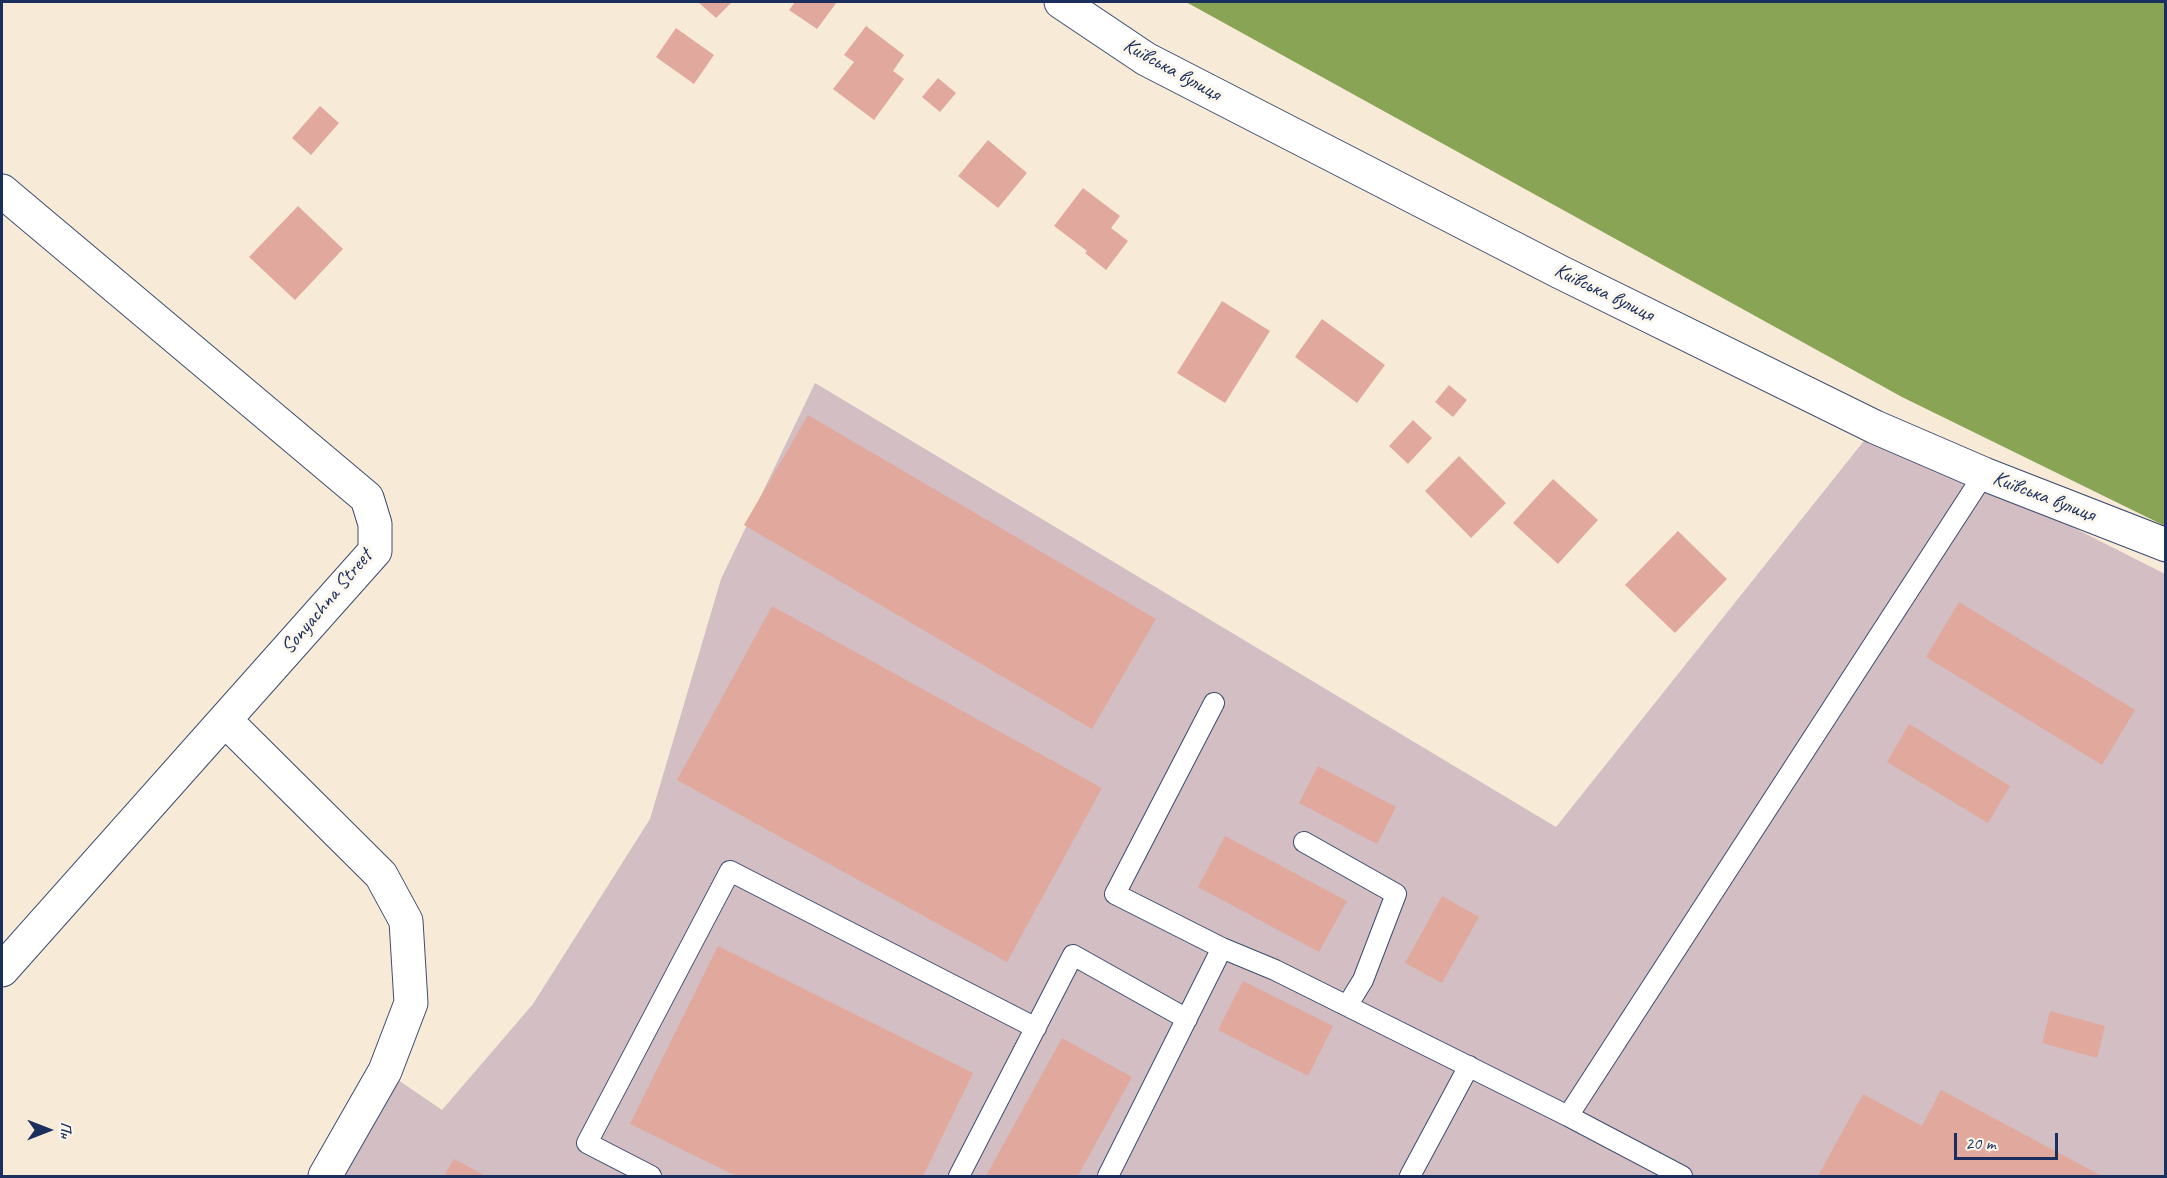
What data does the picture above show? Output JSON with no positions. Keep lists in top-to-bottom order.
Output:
{
  "streets": {
    "street": ["Київська вулиця", "Sonyachna Street"]
  },
  "scale_bar": "20 m",
  "north": "right"
}
